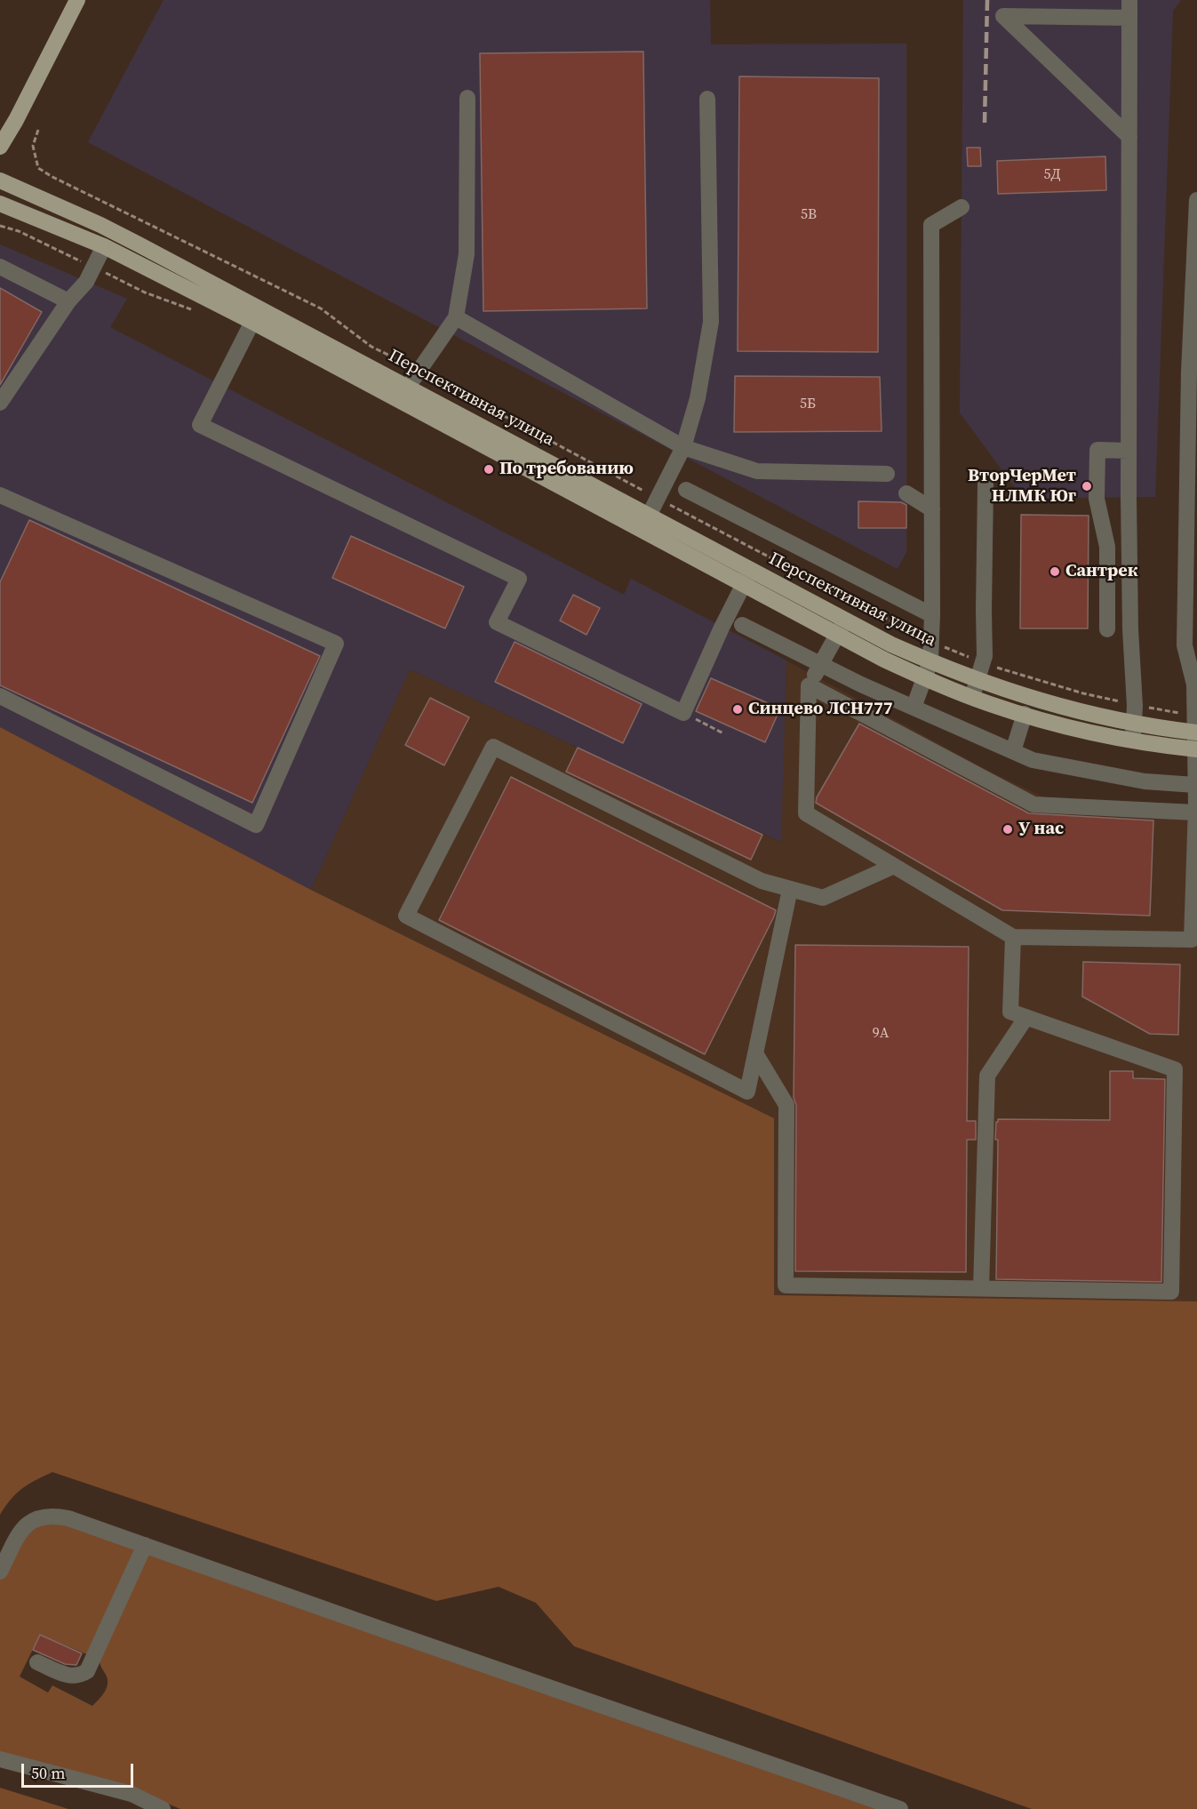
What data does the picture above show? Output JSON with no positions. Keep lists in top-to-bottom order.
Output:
{
  "streets": {
    "main road": ["Перспективная улица"]
  },
  "places": [
    "По требованию",
    "ВторЧерМет НЛМК Юг",
    "Сантрек",
    "Синцево ЛСН777",
    "У нас"
  ],
  "house_numbers": [
    "5Д",
    "5В",
    "5Б",
    "9А"
  ],
  "scale_bar": "50 m"
}
